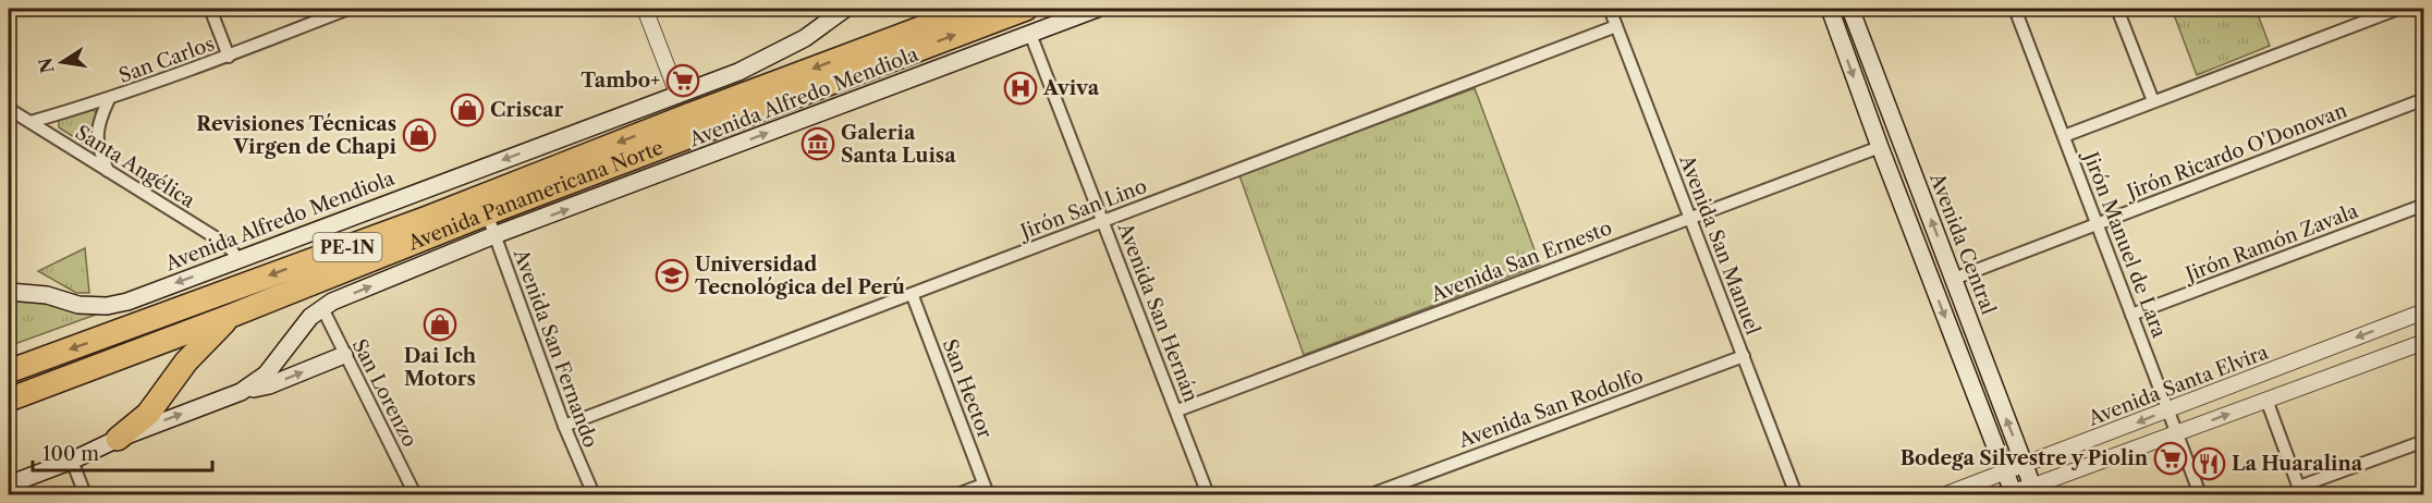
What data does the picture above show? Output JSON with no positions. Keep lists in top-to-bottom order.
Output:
{
  "streets": {
    "highway": ["Avenida Panamericana Norte", "PE-1N"],
    "main road": ["Avenida Alfredo Mendiola", "Avenida Central"],
    "street": [
      "San Carlos",
      "Jirón Ricardo O'Donovan",
      "Santa Angélica",
      "Jirón San Lino",
      "Jirón Ramón Zavala",
      "Avenida San Manuel",
      "Jirón Manuel de Lara",
      "Avenida San Ernesto",
      "Avenida San Hernán",
      "Avenida San Fernando",
      "Avenida Santa Elvira",
      "San Hector",
      "San Lorenzo",
      "Avenida San Rodolfo"
    ]
  },
  "crossings": [
    ["San Carlos", "Santa Angélica"],
    ["Avenida Alfredo Mendiola", "Santa Angélica"],
    ["Avenida Alfredo Mendiola", "Avenida Panamericana Norte"],
    ["Avenida Alfredo Mendiola", "Avenida San Hernán"],
    ["Avenida Alfredo Mendiola", "Avenida San Fernando"],
    ["Avenida Alfredo Mendiola", "San Lorenzo"],
    ["Jirón Ricardo O'Donovan", "Avenida Central"],
    ["Jirón Ricardo O'Donovan", "Jirón Manuel de Lara"],
    ["Avenida Panamericana Norte", "Avenida San Fernando"],
    ["Jirón San Lino", "Avenida San Manuel"],
    ["Jirón San Lino", "Avenida San Hernán"],
    ["Jirón San Lino", "Avenida San Fernando"],
    ["Jirón San Lino", "San Hector"],
    ["Jirón Ramón Zavala", "Jirón Manuel de Lara"],
    ["Avenida Central", "Avenida Santa Elvira"],
    ["Avenida San Manuel", "Avenida San Ernesto"],
    ["Avenida San Manuel", "Avenida San Rodolfo"],
    ["Jirón Manuel de Lara", "Avenida Santa Elvira"],
    ["Avenida San Ernesto", "Avenida San Hernán"]
  ],
  "places": {
    "supermarket": ["Tambo+", "Bodega Silvestre y Piolin"],
    "hospital": ["Aviva"],
    "shop": ["Criscar", "Revisiones Técnicas Virgen de Chapi", "Dai Ich Motors"],
    "museum": ["Galeria Santa Luisa"],
    "school or university": ["Universidad Tecnológica del Perú"],
    "restaurant": ["La Huaralina"]
  },
  "scale_bar": "100 m",
  "north": "left"
}
